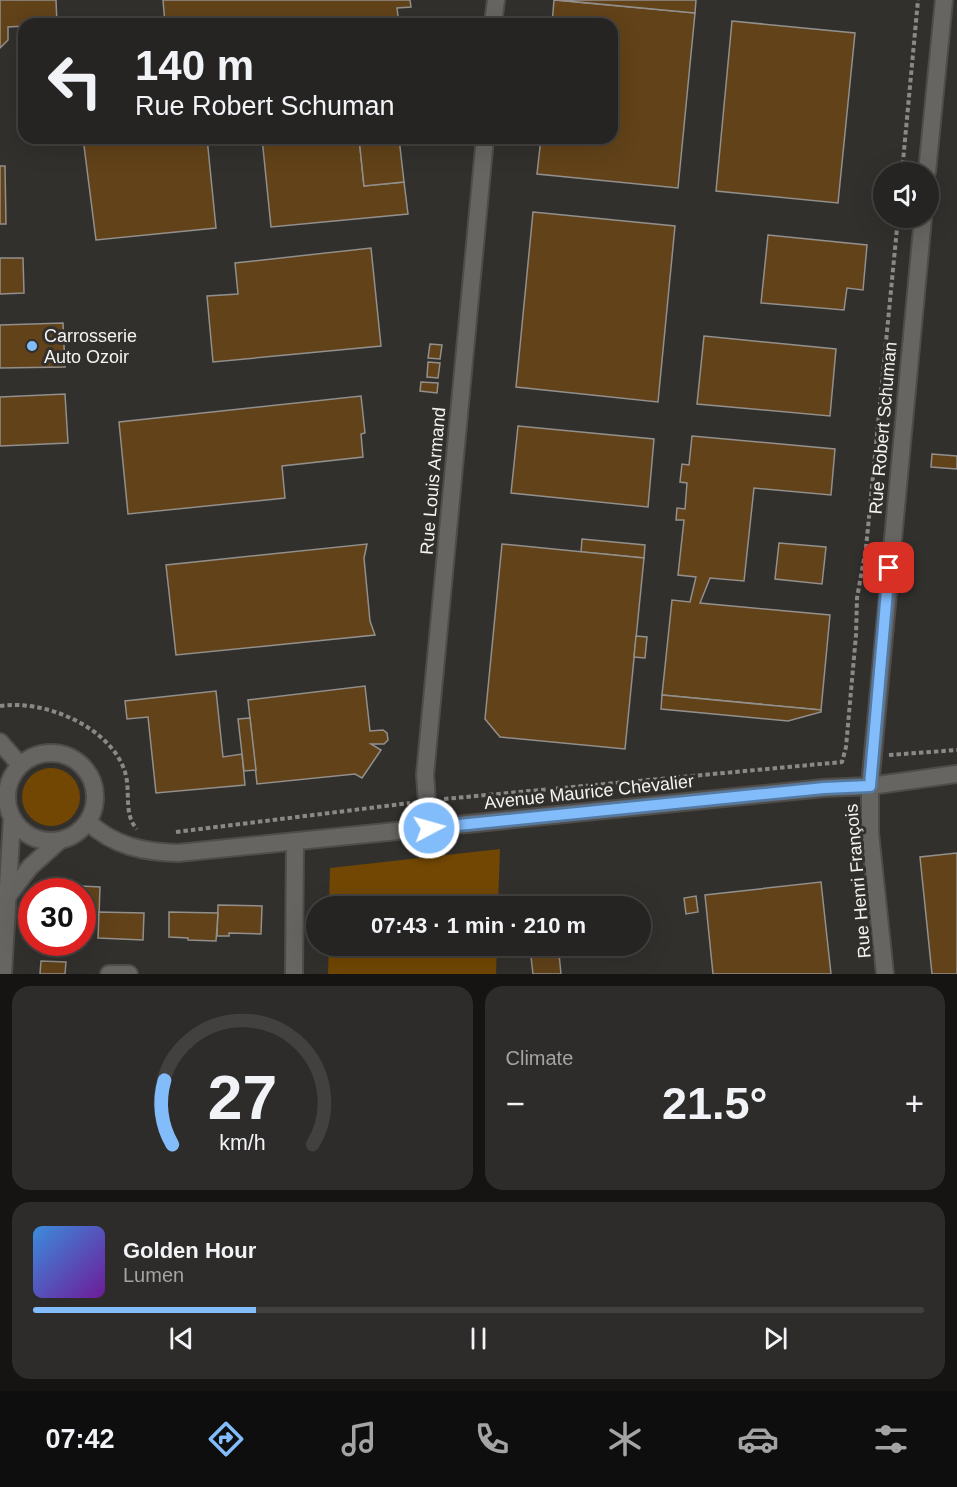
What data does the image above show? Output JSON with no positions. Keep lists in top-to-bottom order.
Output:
{
  "streets": {
    "street": [
      "Rue Robert Schuman",
      "Rue Louis Armand",
      "Avenue Maurice Chevalier",
      "Rue Henri François"
    ]
  },
  "crossings": [
    ["Rue Robert Schuman", "Avenue Maurice Chevalier"],
    ["Rue Robert Schuman", "Rue Henri François"],
    ["Rue Louis Armand", "Avenue Maurice Chevalier"],
    ["Avenue Maurice Chevalier", "Rue Henri François"]
  ],
  "places": ["Carrosserie Auto Ozoir"],
  "page": {
    "turn": ["140 m", "Rue Robert Schuman"],
    "limit": "30",
    "trip": "07:43 · 1 min · 210 m",
    "tile": "Climate",
    "heat": ["−", "21.5°", "+"],
    "song": ["Golden Hour", "Lumen"],
    "tabs": "07:42",
    "gauge": ["27", "km/h"]
  }
}
